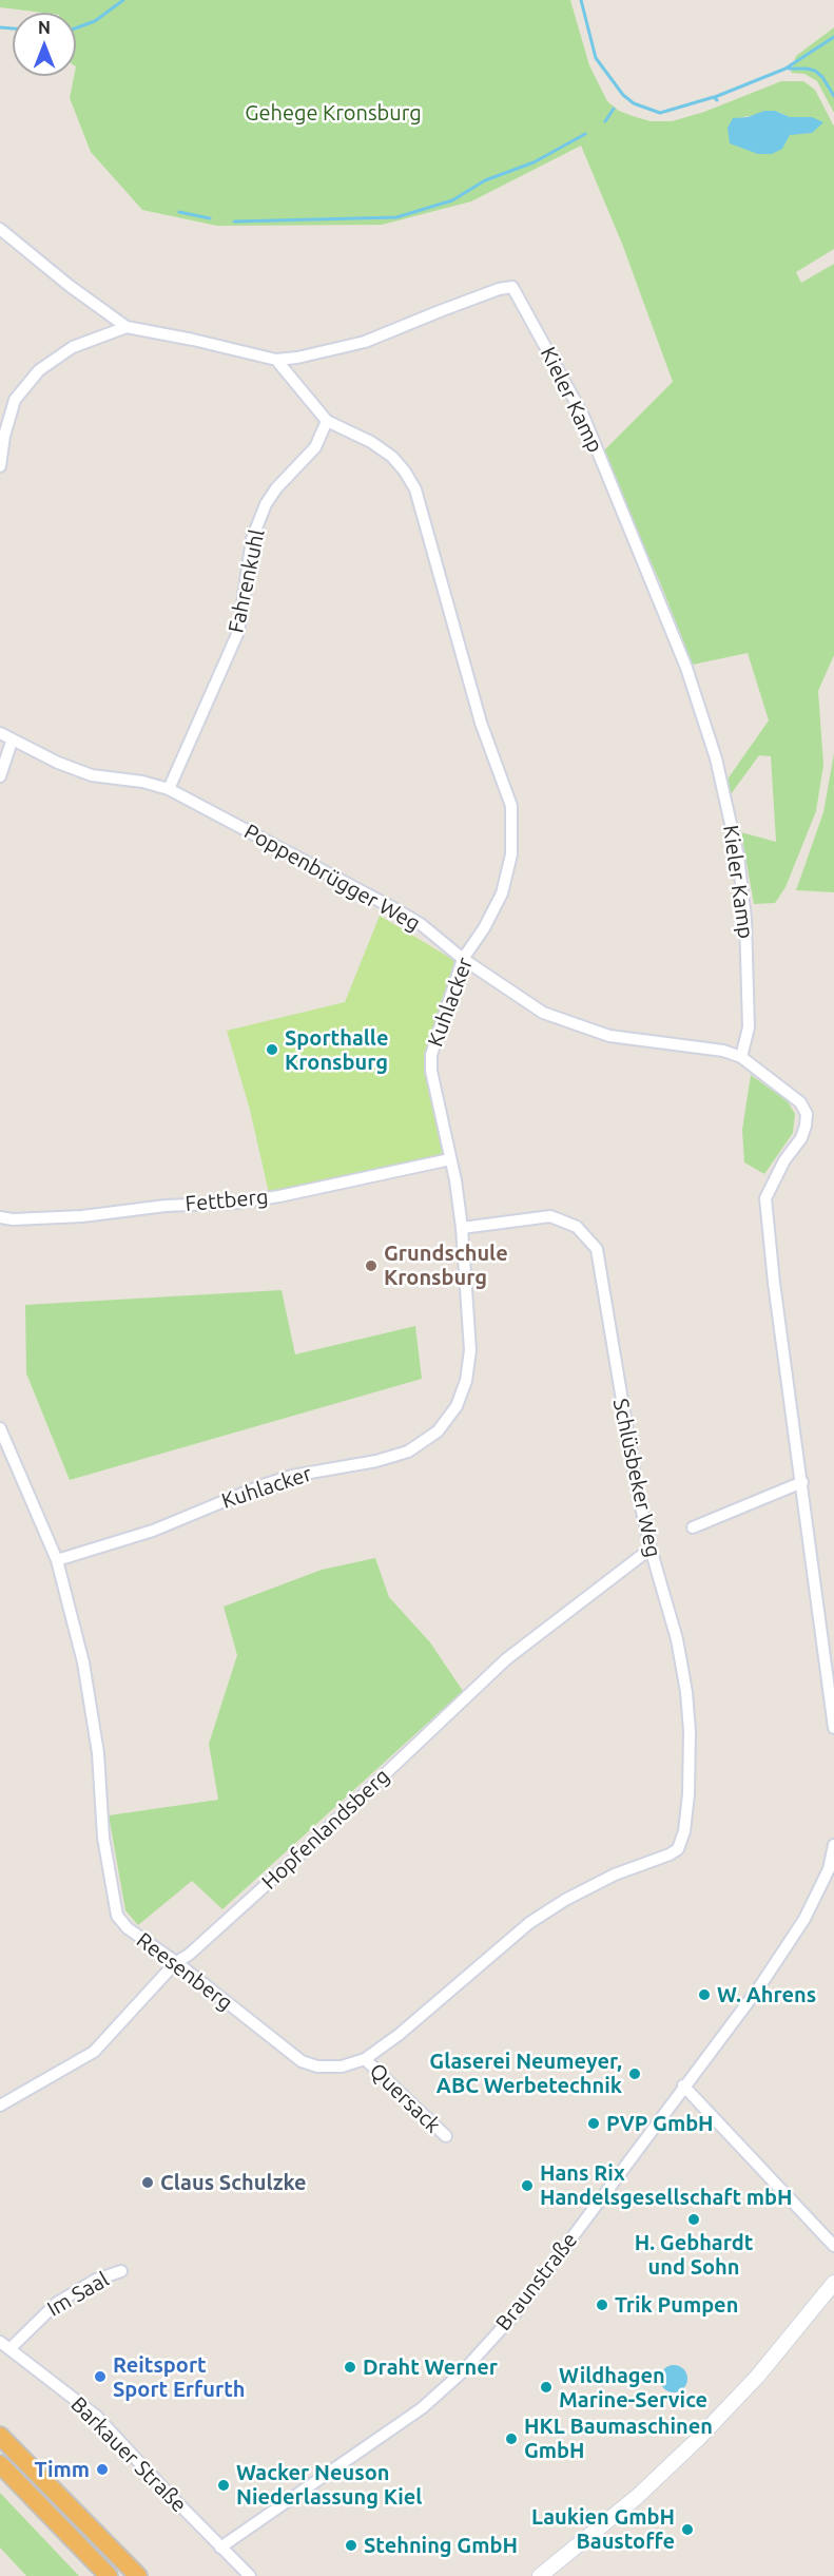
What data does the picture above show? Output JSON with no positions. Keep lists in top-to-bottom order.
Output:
{
  "streets": {
    "street": [
      "Kieler Kamp",
      "Fahrenkuhl",
      "Poppenbrügger Weg",
      "Kuhlacker",
      "Fettberg",
      "Schlüsbeker Weg",
      "Hopfenlandsberg",
      "Reesenberg",
      "Quersack",
      "Braunstraße",
      "Im Saal",
      "Barkauer Straße"
    ]
  },
  "crossings": [
    ["Kieler Kamp", "Poppenbrügger Weg"],
    ["Kieler Kamp", "Kuhlacker"],
    ["Fahrenkuhl", "Poppenbrügger Weg"],
    ["Fahrenkuhl", "Kuhlacker"],
    ["Poppenbrügger Weg", "Kuhlacker"],
    ["Kuhlacker", "Fettberg"],
    ["Kuhlacker", "Schlüsbeker Weg"],
    ["Kuhlacker", "Reesenberg"],
    ["Schlüsbeker Weg", "Hopfenlandsberg"],
    ["Schlüsbeker Weg", "Reesenberg"],
    ["Hopfenlandsberg", "Reesenberg"],
    ["Reesenberg", "Quersack"],
    ["Braunstraße", "Barkauer Straße"],
    ["Im Saal", "Barkauer Straße"]
  ],
  "parks": ["Gehege Kronsburg"],
  "places": [
    "Sporthalle Kronsburg",
    "Grundschule Kronsburg",
    "W. Ahrens",
    "Glaserei Neumeyer, ABC Werbetechnik",
    "PVP GmbH",
    "Claus Schulzke",
    "Hans Rix Handelsgesellschaft mbH",
    "H. Gebhardt und Sohn",
    "Trik Pumpen",
    "Draht Werner",
    "Reitsport Sport Erfurth",
    "Wildhagen Marine-Service",
    "HKL Baumaschinen GmbH",
    "Timm",
    "Wacker Neuson Niederlassung Kiel",
    "Laukien GmbH Baustoffe",
    "Stehning GmbH"
  ],
  "north": "top"
}
